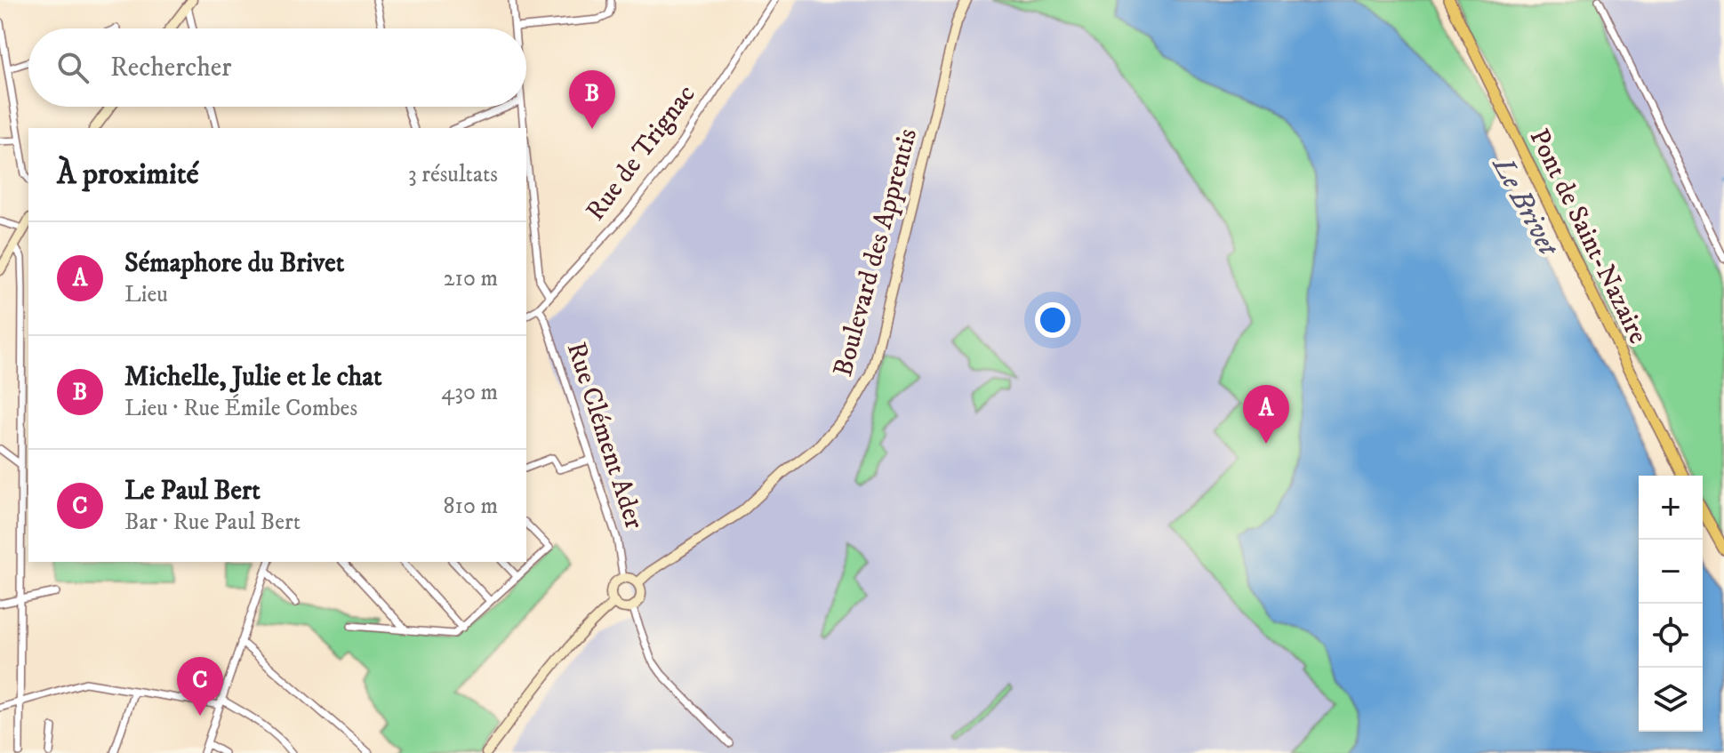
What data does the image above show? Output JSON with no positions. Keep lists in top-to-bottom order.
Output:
{
  "streets": {
    "main road": ["Pont de Saint-Nazaire", "Boulevard des Apprentis"],
    "street": ["Rue de Trignac", "Rue Clément Ader"]
  },
  "crossings": [
    ["Rue de Trignac", "Rue Clément Ader"],
    ["Boulevard des Apprentis", "Rue Clément Ader"]
  ],
  "water": ["Le Brivet"],
  "page": {
    "search": "Rechercher",
    "pins": ["B", "A", "C"],
    "heading": ["À proximité", "3 résultats"],
    "list": [
      {
        "mark": "A",
        "name": "Sémaphore du Brivet",
        "note": "Lieu",
        "value": "210 m"
      },
      {
        "mark": "B",
        "name": "Michelle, Julie et le chat",
        "note": "Lieu · Rue Émile Combes",
        "value": "430 m"
      },
      {
        "mark": "C",
        "name": "Le Paul Bert",
        "note": "Bar · Rue Paul Bert",
        "value": "810 m"
      }
    ],
    "map_buttons": ["+", "−"]
  }
}
